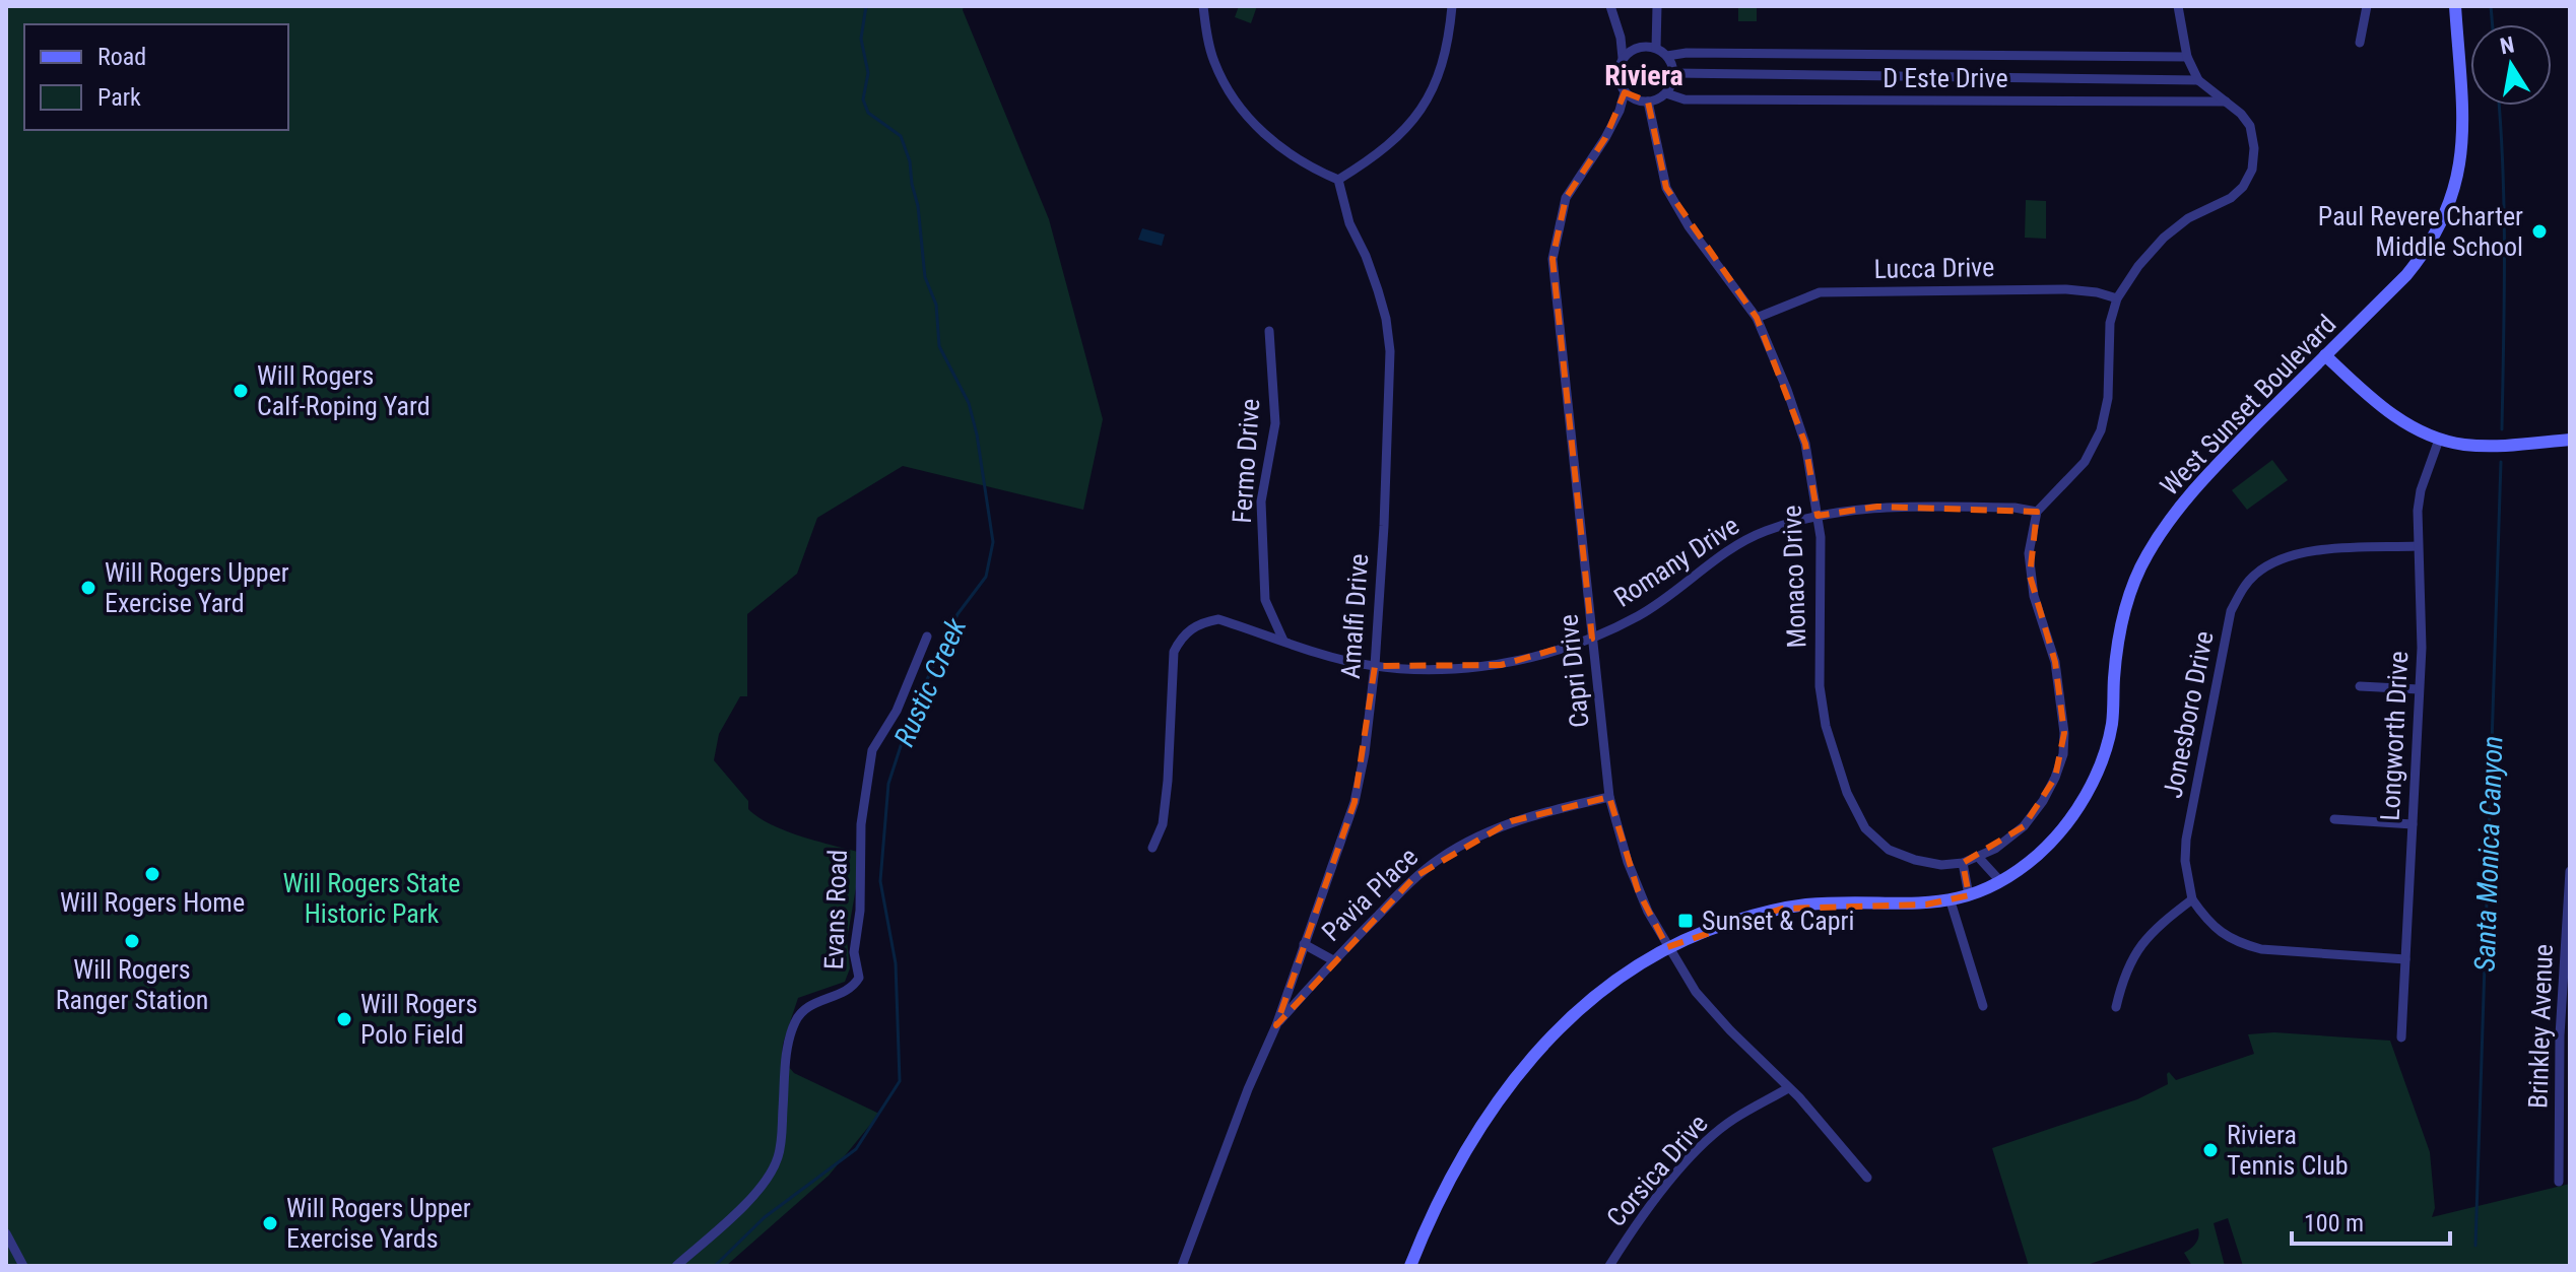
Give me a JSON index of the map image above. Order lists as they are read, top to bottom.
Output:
{
  "streets": {
    "main road": ["West Sunset Boulevard"],
    "street": [
      "D Este Drive",
      "Lucca Drive",
      "Fermo Drive",
      "Romany Drive",
      "Monaco Drive",
      "Amalfi Drive",
      "Capri Drive",
      "Jonesboro Drive",
      "Longworth Drive",
      "Pavia Place",
      "Evans Road",
      "Brinkley Avenue",
      "Corsica Drive"
    ]
  },
  "crossings": [
    ["D Este Drive", "Monaco Drive"],
    ["D Este Drive", "Capri Drive"],
    ["Lucca Drive", "Monaco Drive"],
    ["West Sunset Boulevard", "Capri Drive"],
    ["Fermo Drive", "Romany Drive"],
    ["Romany Drive", "Monaco Drive"],
    ["Romany Drive", "Amalfi Drive"],
    ["Romany Drive", "Capri Drive"],
    ["Monaco Drive", "Capri Drive"],
    ["Amalfi Drive", "Pavia Place"],
    ["Capri Drive", "Pavia Place"],
    ["Capri Drive", "Corsica Drive"],
    ["Jonesboro Drive", "Longworth Drive"]
  ],
  "districts": ["Riviera"],
  "water": ["Rustic Creek", "Santa Monica Canyon"],
  "parks": ["Will Rogers State Historic Park"],
  "places": {
    "other": [
      "Paul Revere Charter Middle School",
      "Will Rogers Calf-Roping Yard",
      "Will Rogers Upper Exercise Yard",
      "Will Rogers Home",
      "Will Rogers Ranger Station",
      "Will Rogers Polo Field",
      "Riviera Tennis Club",
      "Will Rogers Upper Exercise Yards"
    ],
    "transit": ["Sunset & Capri"]
  },
  "legend": ["Road", "Park"],
  "scale_bar": "100 m",
  "north": "top"
}
